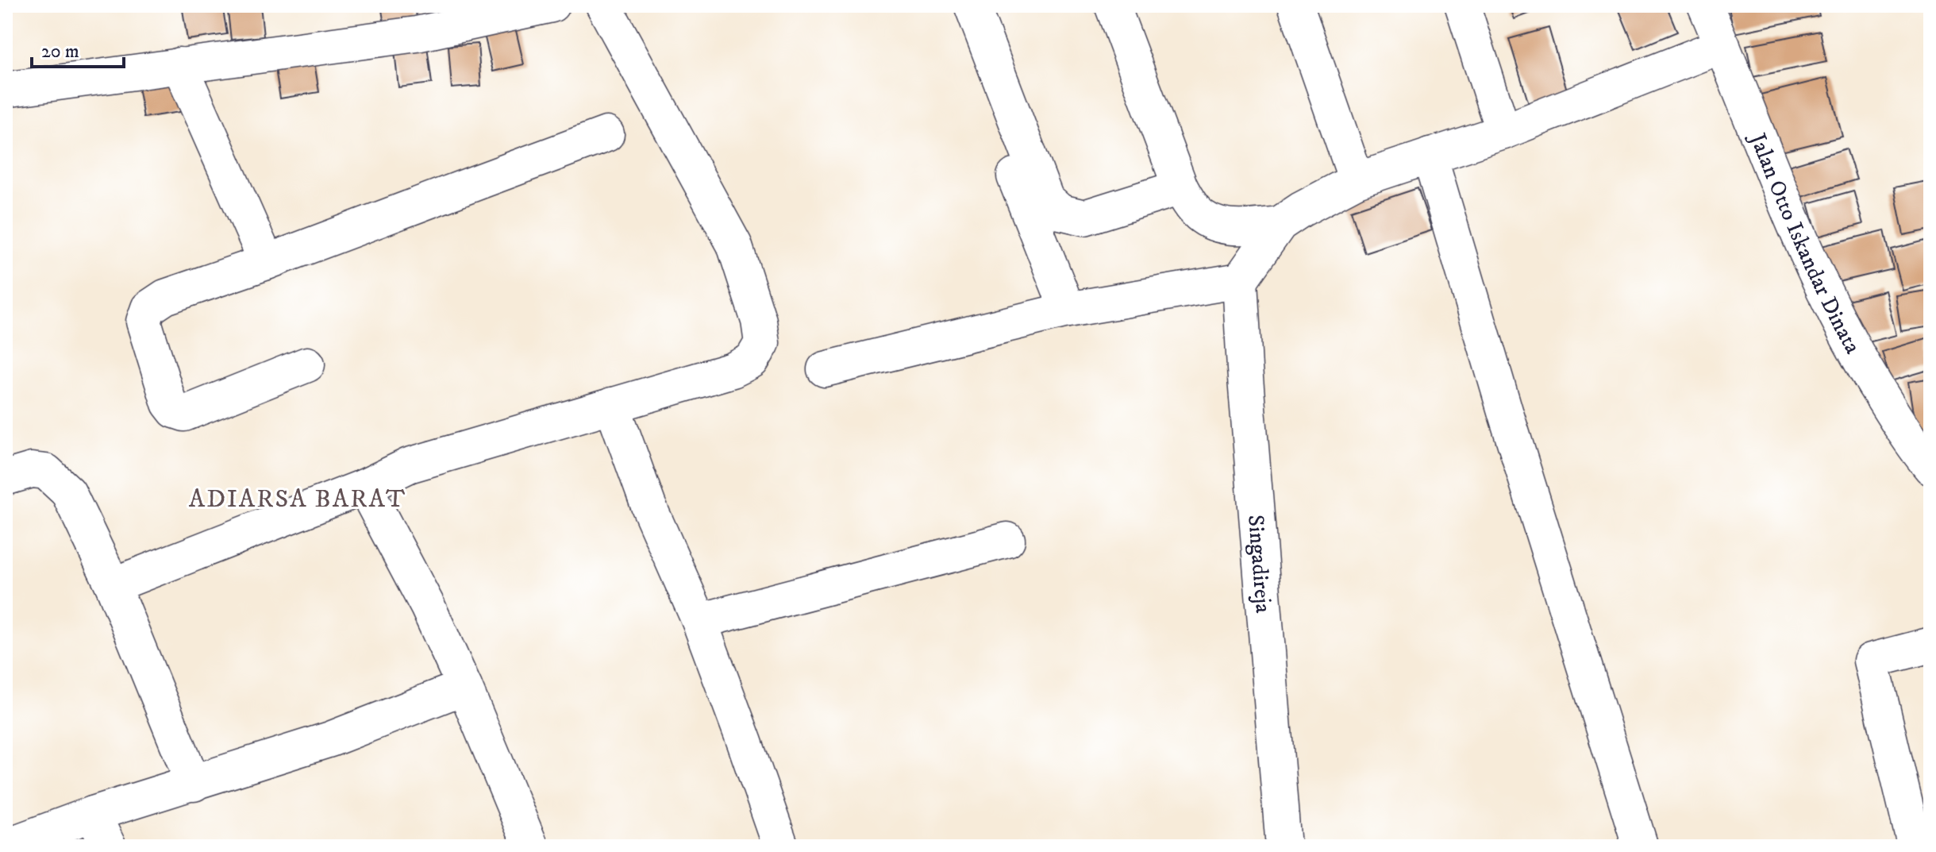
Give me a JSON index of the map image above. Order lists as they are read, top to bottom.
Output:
{
  "streets": {
    "street": ["Jalan Otto Iskandar Dinata", "Singadireja"]
  },
  "districts": ["ADIARSA BARAT"],
  "scale_bar": "20 m"
}
